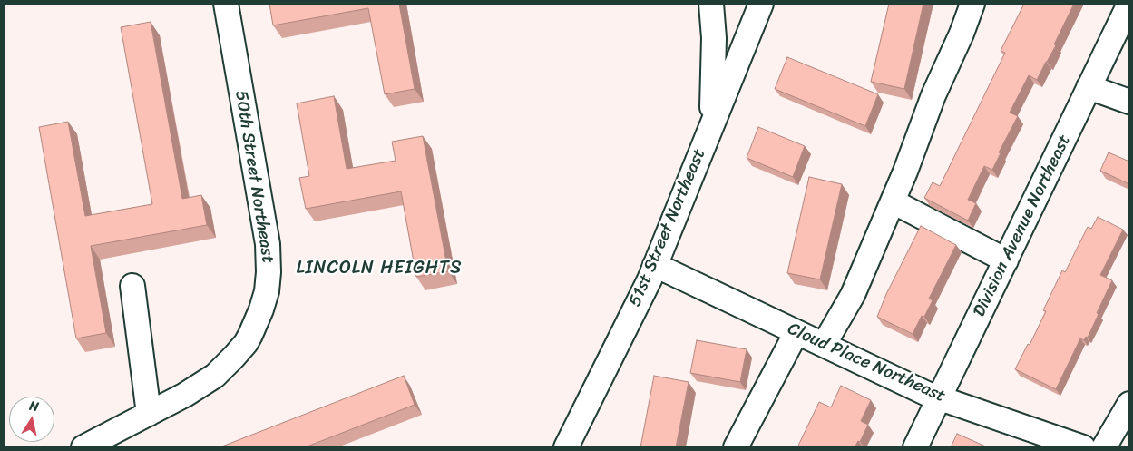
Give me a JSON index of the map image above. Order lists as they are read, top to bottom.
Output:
{
  "streets": {
    "street": [
      "50th Street Northeast",
      "Division Avenue Northeast",
      "51st Street Northeast",
      "Cloud Place Northeast"
    ]
  },
  "crossings": [
    ["Division Avenue Northeast", "Cloud Place Northeast"],
    ["51st Street Northeast", "Cloud Place Northeast"]
  ],
  "districts": ["LINCOLN HEIGHTS"],
  "north": "top"
}
